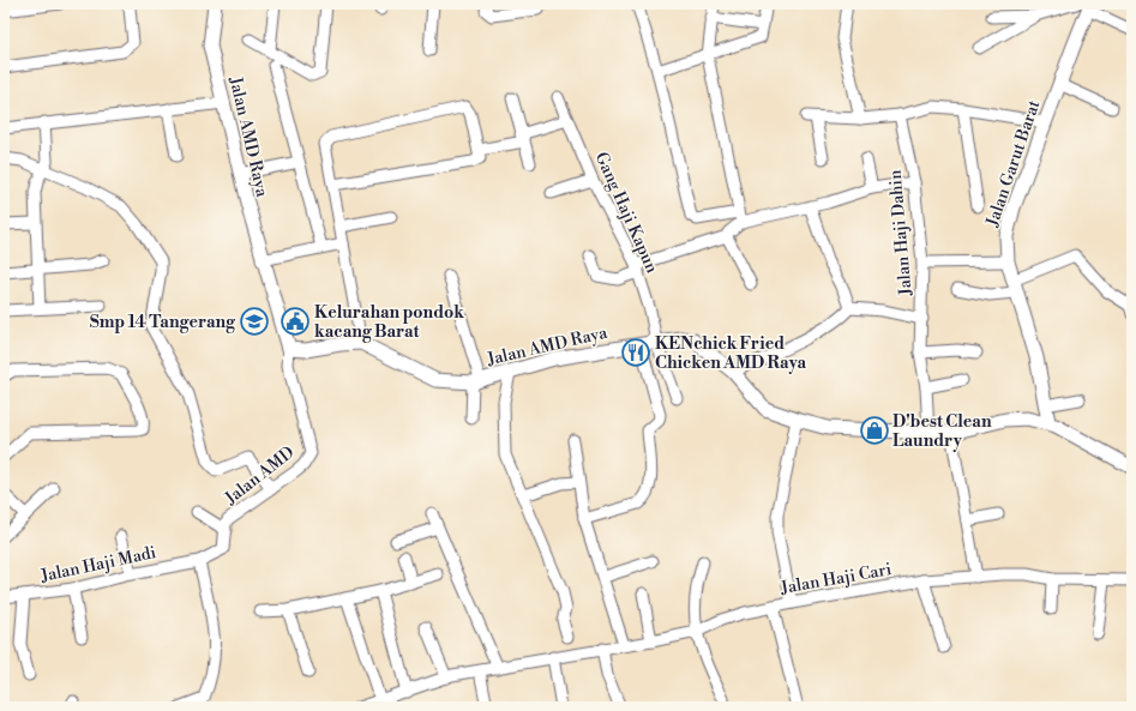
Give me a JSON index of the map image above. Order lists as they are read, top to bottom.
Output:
{
  "streets": {
    "street": [
      "Jalan AMD Raya",
      "Jalan Garut Barat",
      "Gang Haji Kapun",
      "Jalan Haji Dahin",
      "Jalan AMD",
      "Jalan Haji Madi",
      "Jalan Haji Cari"
    ]
  },
  "crossings": [
    ["Jalan AMD Raya", "Jalan Garut Barat"],
    ["Jalan AMD Raya", "Gang Haji Kapun"],
    ["Jalan AMD Raya", "Jalan Haji Dahin"],
    ["Jalan AMD Raya", "Jalan AMD"],
    ["Jalan AMD", "Jalan Haji Madi"]
  ],
  "places": {
    "school or university": ["Smp 14 Tangerang"],
    "public building": ["Kelurahan pondok kacang Barat"],
    "restaurant": ["KENchick Fried Chicken AMD Raya"],
    "shop": ["D'best Clean Laundry"]
  }
}
